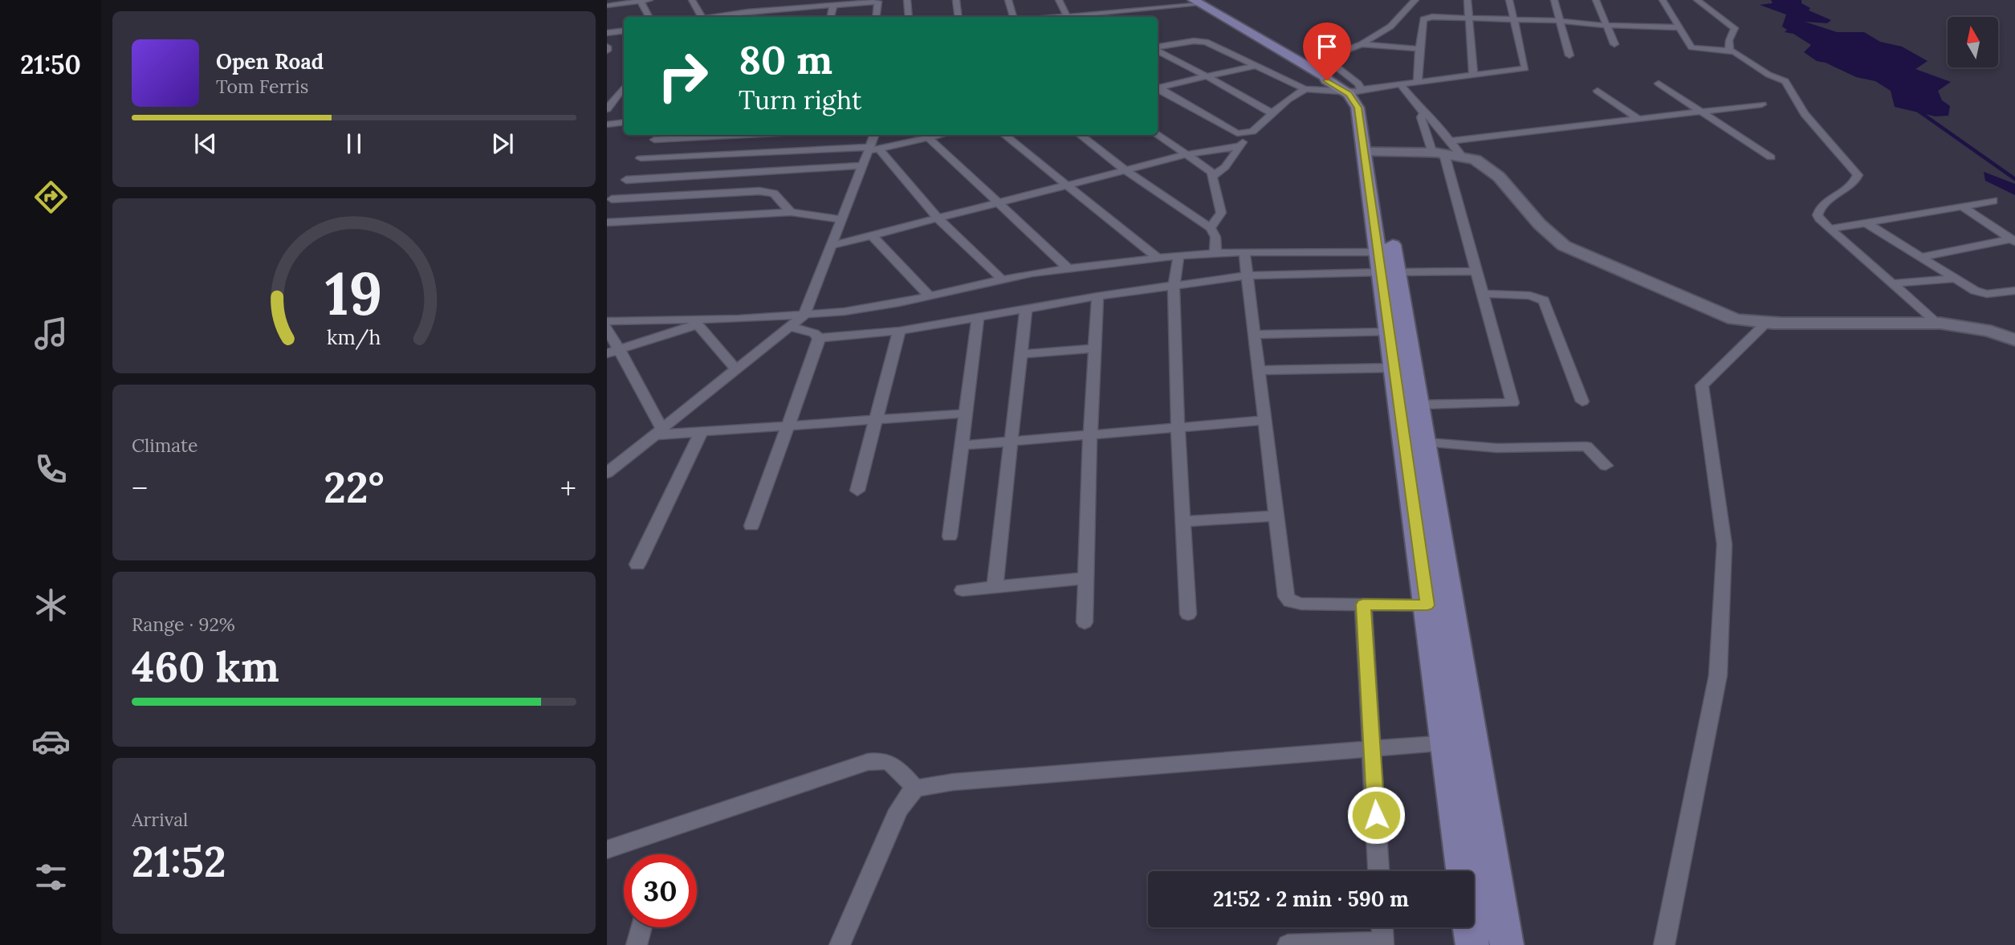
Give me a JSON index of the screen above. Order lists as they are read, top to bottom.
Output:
{
  "north": "top",
  "page": {
    "tabs": "21:50",
    "turn": ["80 m", "Turn right"],
    "song": ["Open Road", "Tom Ferris"],
    "tile": [
      "Climate",
      ["Range · 92%", "460 km"],
      ["Arrival", "21:52"]
    ],
    "heat": ["−", "22°", "+"],
    "limit": "30",
    "trip": "21:52 · 2 min · 590 m",
    "gauge": ["19", "km/h"]
  }
}
